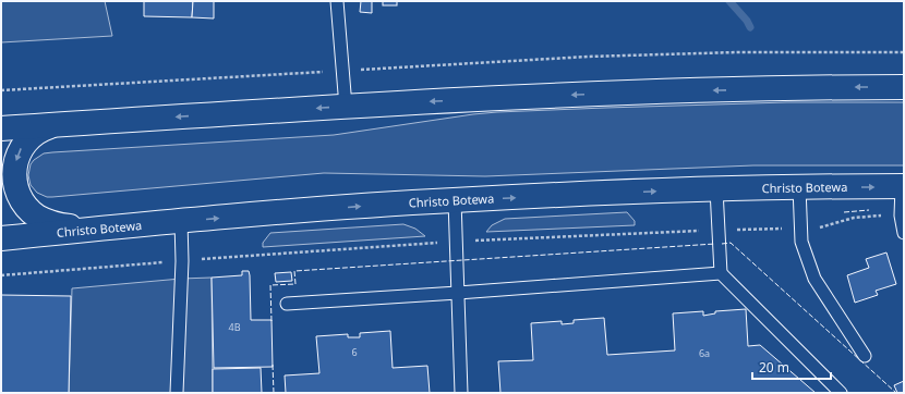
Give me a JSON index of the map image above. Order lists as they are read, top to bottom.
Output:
{
  "streets": {
    "main road": ["Christo Botewa"]
  },
  "house_numbers": ["4B", "6", "6a"],
  "scale_bar": "20 m"
}
